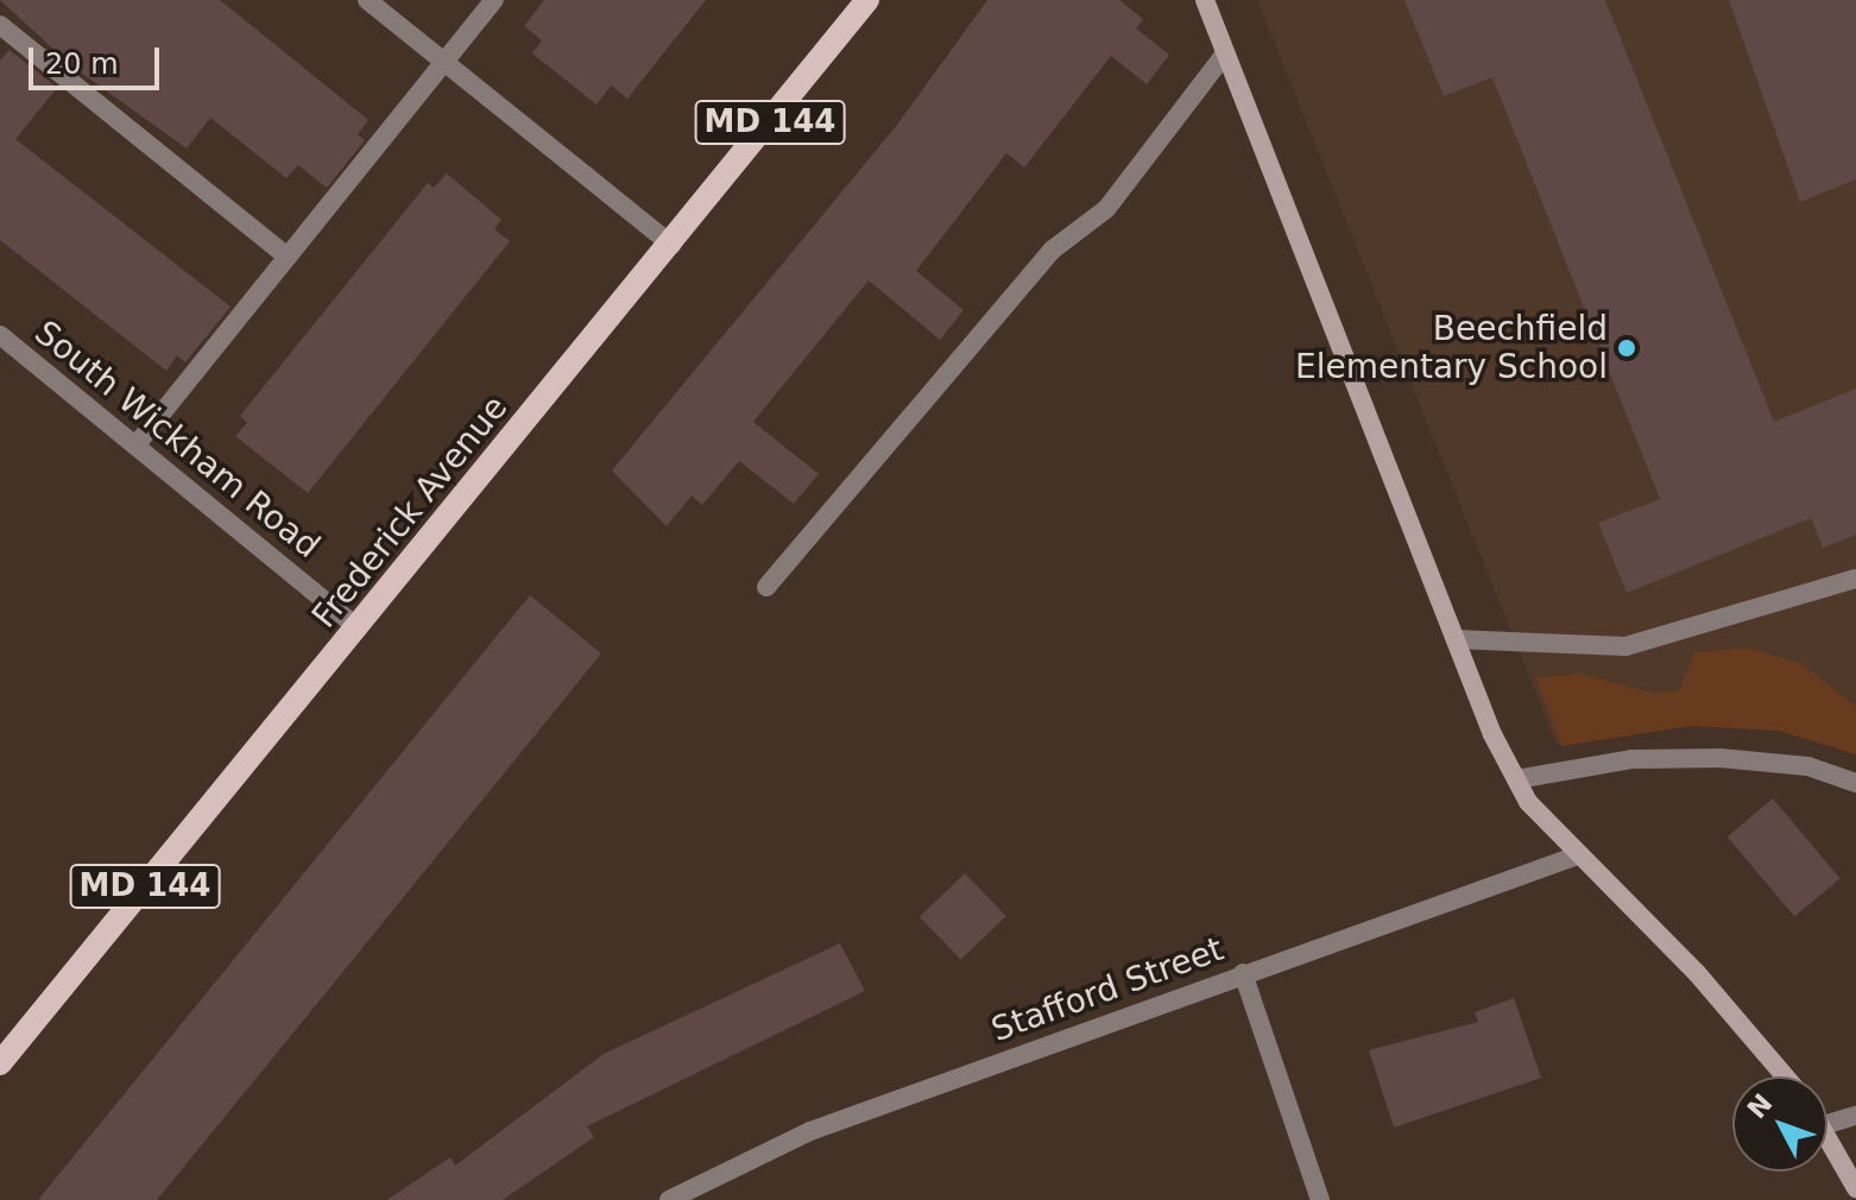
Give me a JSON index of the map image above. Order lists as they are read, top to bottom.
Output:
{
  "streets": {
    "main road": ["MD 144", "Frederick Avenue"],
    "street": ["South Wickham Road", "Stafford Street"]
  },
  "crossings": [
    ["South Wickham Road", "Frederick Avenue"]
  ],
  "places": ["Beechfield Elementary School"],
  "scale_bar": "20 m",
  "north": "top left"
}
